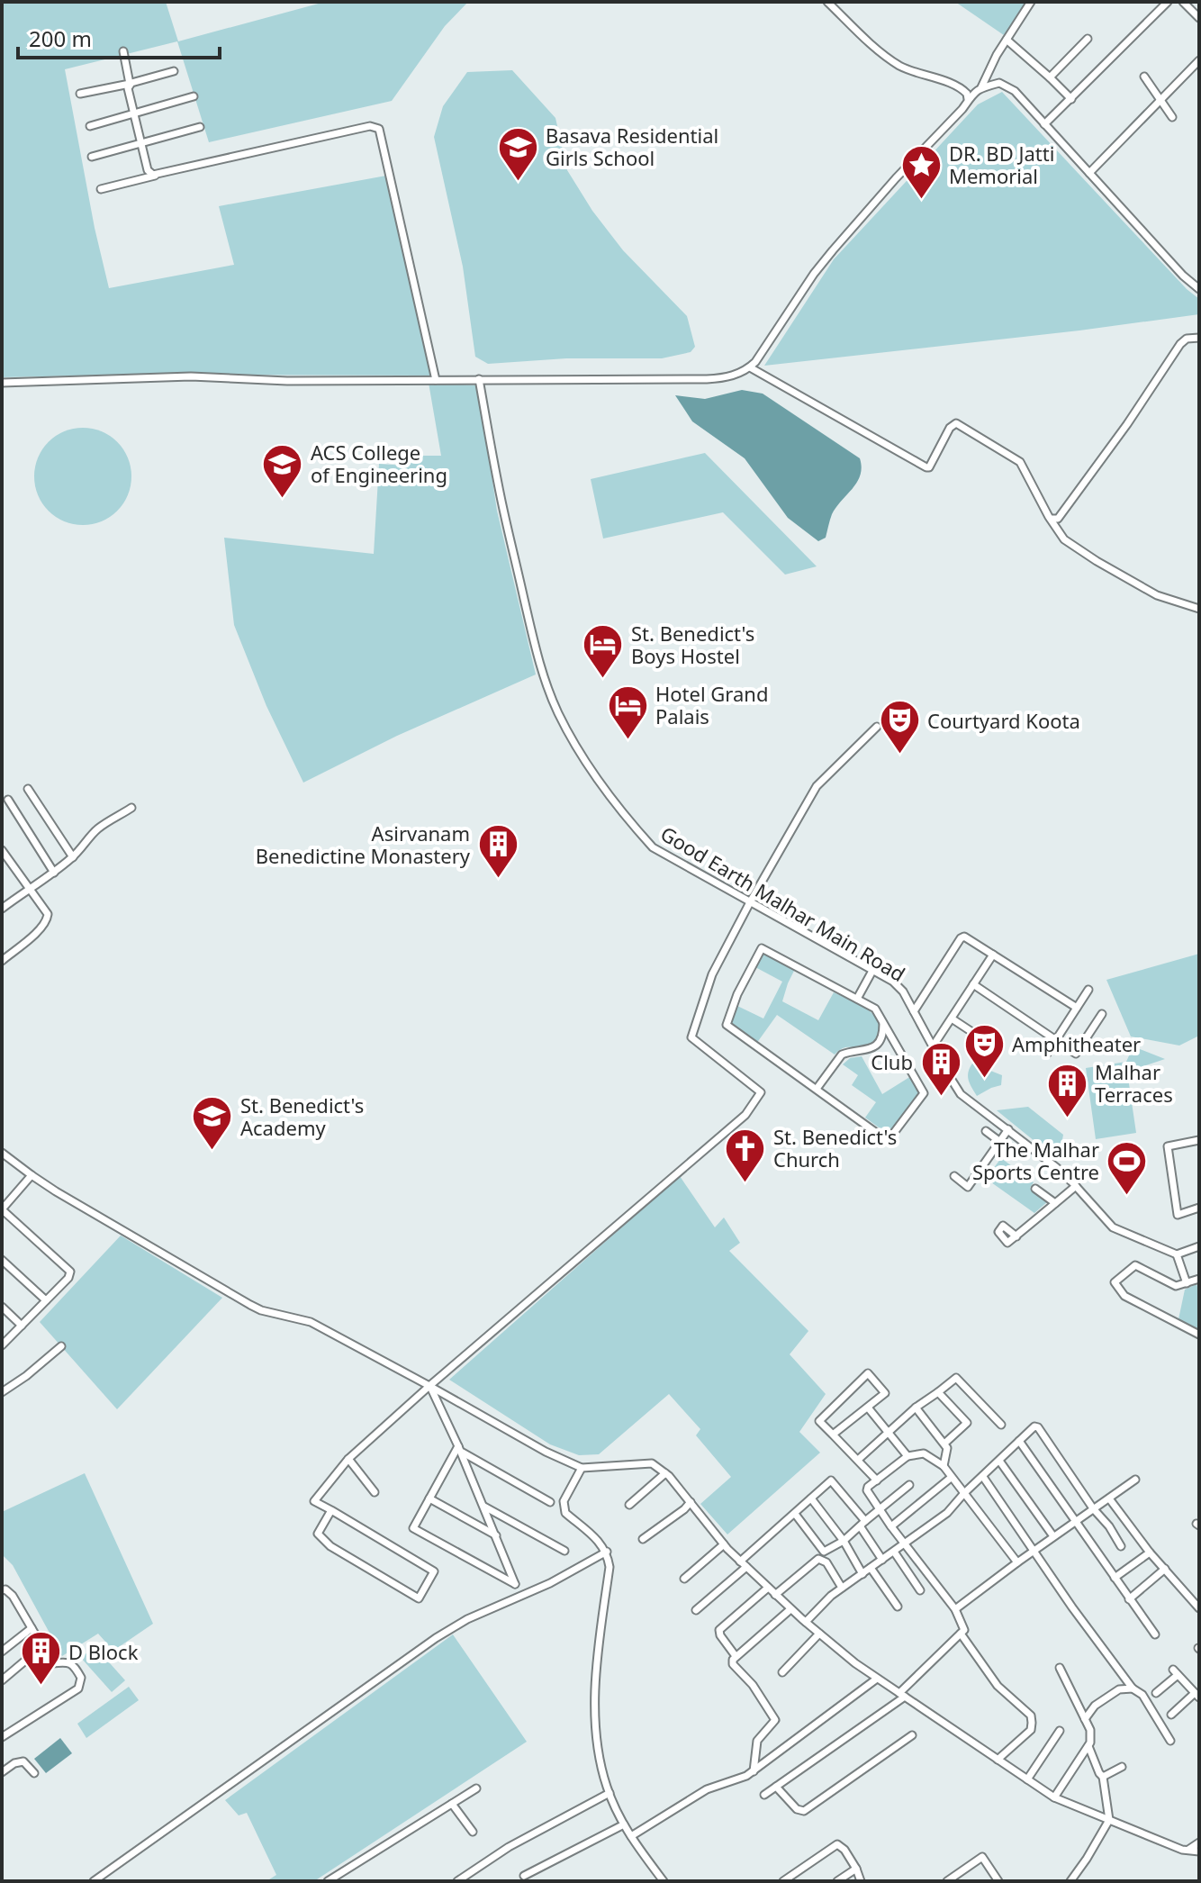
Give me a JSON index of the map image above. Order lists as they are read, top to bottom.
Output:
{
  "streets": {
    "street": ["Good Earth Malhar Main Road"]
  },
  "places": {
    "school or university": ["Basava Residential Girls School", "ACS College of Engineering", "St. Benedict's Academy"],
    "place": ["DR. BD Jatti Memorial"],
    "hotel": ["St. Benedict's Boys Hostel", "Hotel Grand Palais"],
    "theatre": ["Courtyard Koota", "Amphitheater"],
    "building": [
      "Asirvanam Benedictine Monastery",
      "Club",
      "Malhar Terraces",
      "D Block"
    ],
    "church": ["St. Benedict's Church"],
    "sports": ["The Malhar Sports Centre"]
  },
  "scale_bar": "200 m"
}
